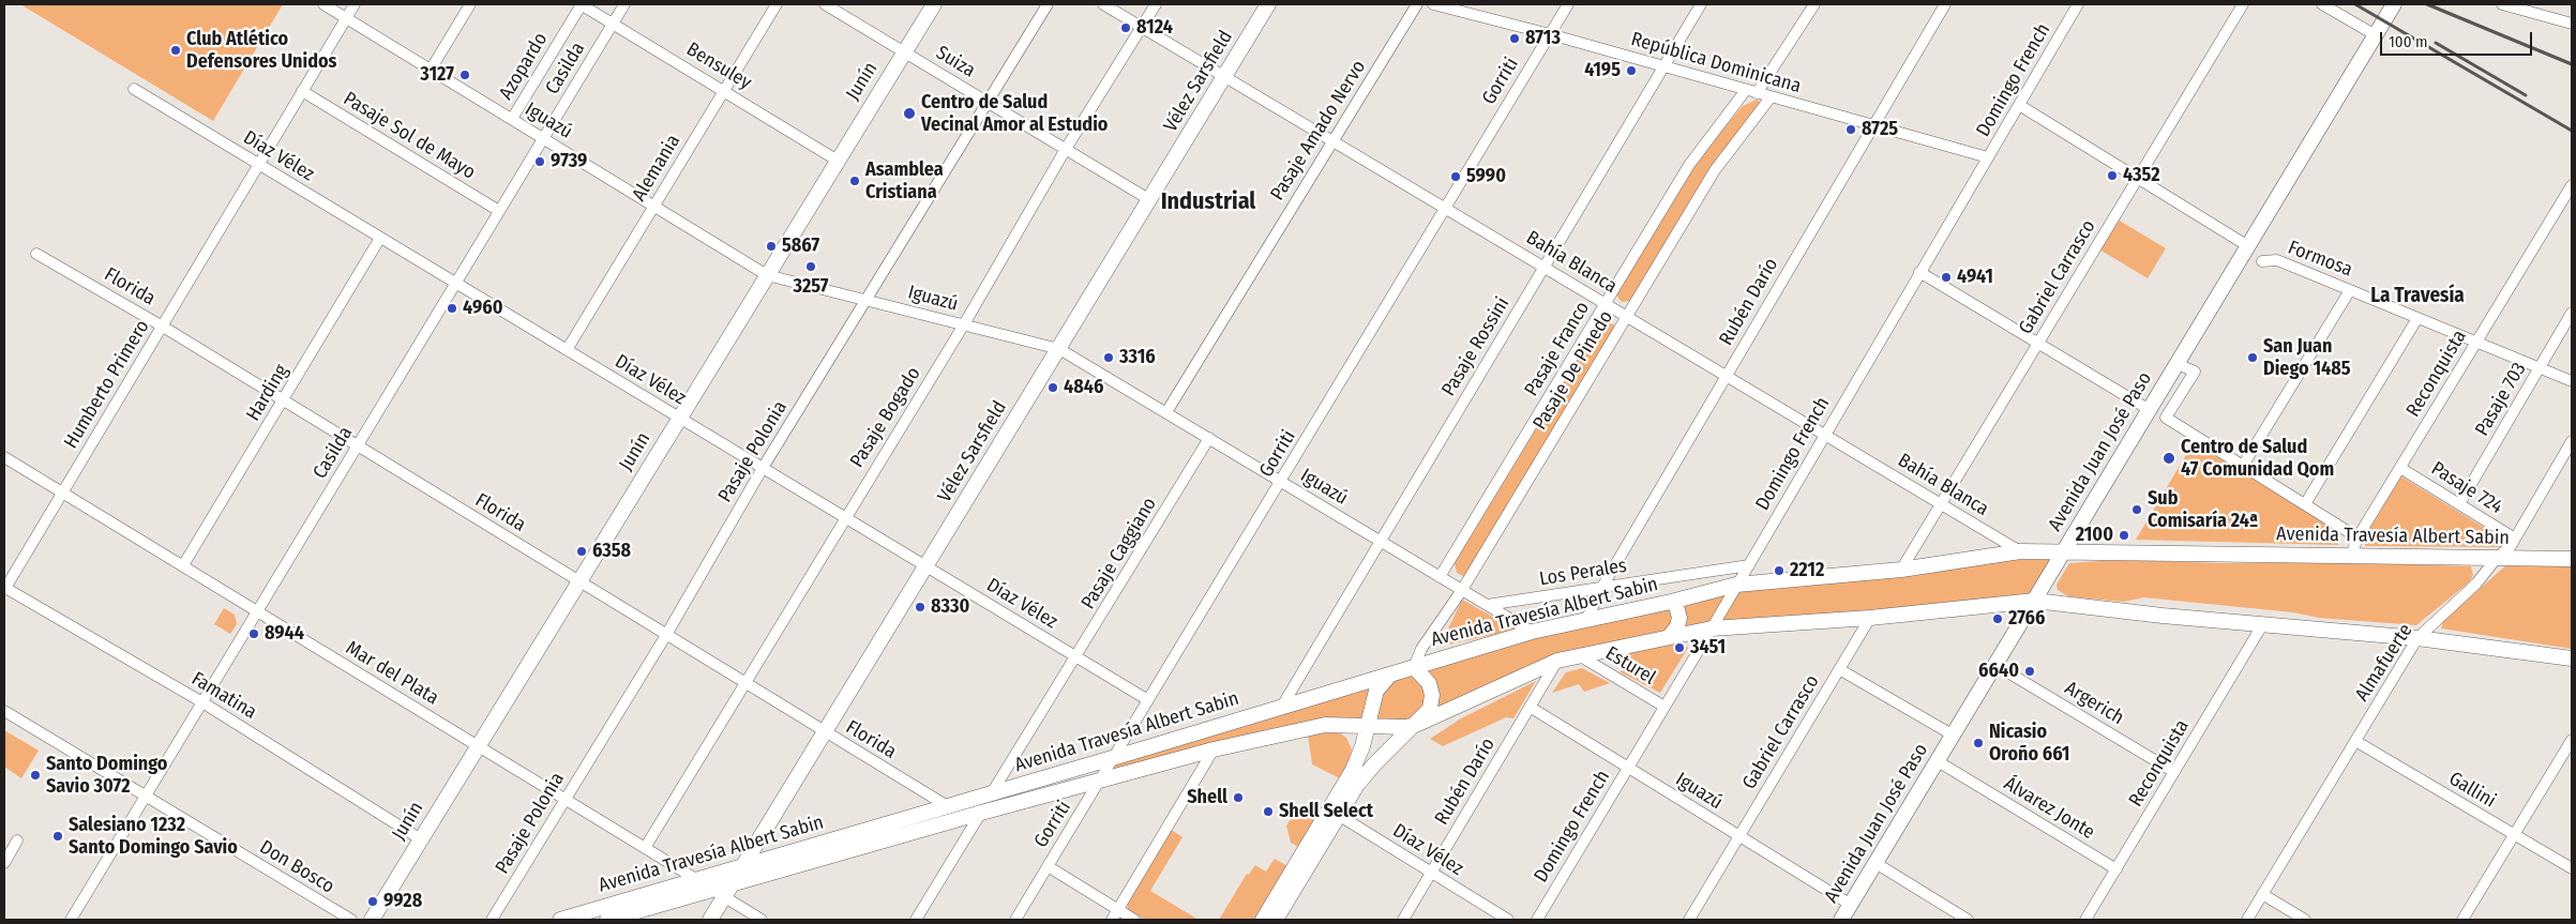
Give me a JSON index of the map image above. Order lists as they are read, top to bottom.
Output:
{
  "streets": {
    "main road": [
      "Junín",
      "Vélez Sarsfield",
      "Avenida Juan José Paso",
      "Avenida Travesía Albert Sabin"
    ],
    "street": [
      "Suiza",
      "República Dominicana",
      "Azopardo",
      "Bensuley",
      "Casilda",
      "Domingo French",
      "Gorriti",
      "Iguazú",
      "Pasaje Amado Nervo",
      "Pasaje Sol de Mayo",
      "Díaz Vélez",
      "Alemania",
      "Formosa",
      "Bahía Blanca",
      "Gabriel Carrasco",
      "Florida",
      "Rubén Darío",
      "Pasaje Rossini",
      "Pasaje Franco",
      "Pasaje De Pinedo",
      "Reconquista",
      "Humberto Primero",
      "Harding",
      "Pasaje 703",
      "Pasaje Bogado",
      "Pasaje Polonia",
      "Pasaje 724",
      "Pasaje Caggiano",
      "Los Perales",
      "Almafuerte",
      "Esturel",
      "Mar del Plata",
      "Famatina",
      "Argerich",
      "Gallini",
      "Álvarez Jonte",
      "Don Bosco"
    ]
  },
  "crossings": [
    ["Suiza", "Junín"],
    ["Suiza", "Vélez Sarsfield"],
    ["Suiza", "Pasaje Bogado"],
    ["Suiza", "Pasaje Polonia"],
    ["República Dominicana", "Domingo French"],
    ["República Dominicana", "Gorriti"],
    ["República Dominicana", "Rubén Darío"],
    ["República Dominicana", "Pasaje Rossini"],
    ["República Dominicana", "Pasaje Franco"],
    ["República Dominicana", "Pasaje De Pinedo"],
    ["Azopardo", "Bensuley"],
    ["Azopardo", "Iguazú"],
    ["Bensuley", "Casilda"],
    ["Bensuley", "Junín"],
    ["Bensuley", "Alemania"],
    ["Casilda", "Iguazú"],
    ["Casilda", "Pasaje Sol de Mayo"],
    ["Casilda", "Díaz Vélez"],
    ["Casilda", "Florida"],
    ["Casilda", "Mar del Plata"],
    ["Casilda", "Famatina"],
    ["Casilda", "Don Bosco"],
    ["Domingo French", "Iguazú"],
    ["Domingo French", "Bahía Blanca"],
    ["Domingo French", "Avenida Travesía Albert Sabin"],
    ["Domingo French", "Los Perales"],
    ["Domingo French", "Esturel"],
    ["Junín", "Iguazú"],
    ["Junín", "Díaz Vélez"],
    ["Junín", "Florida"],
    ["Junín", "Mar del Plata"],
    ["Junín", "Famatina"],
    ["Vélez Sarsfield", "Iguazú"],
    ["Vélez Sarsfield", "Díaz Vélez"],
    ["Vélez Sarsfield", "Bahía Blanca"],
    ["Vélez Sarsfield", "Florida"],
    ["Vélez Sarsfield", "Avenida Travesía Albert Sabin"],
    ["Vélez Sarsfield", "Mar del Plata"],
    ["Gorriti", "Iguazú"],
    ["Gorriti", "Díaz Vélez"],
    ["Gorriti", "Bahía Blanca"],
    ["Gorriti", "Avenida Travesía Albert Sabin"],
    ["Iguazú", "Pasaje Amado Nervo"],
    ["Iguazú", "Alemania"],
    ["Iguazú", "Gabriel Carrasco"],
    ["Iguazú", "Rubén Darío"],
    ["Iguazú", "Pasaje Rossini"],
    ["Iguazú", "Pasaje Franco"],
    ["Iguazú", "Pasaje De Pinedo"],
    ["Iguazú", "Humberto Primero"],
    ["Iguazú", "Pasaje Bogado"],
    ["Iguazú", "Pasaje Polonia"],
    ["Iguazú", "Avenida Juan José Paso"],
    ["Iguazú", "Avenida Travesía Albert Sabin"],
    ["Iguazú", "Pasaje Caggiano"],
    ["Iguazú", "Los Perales"],
    ["Pasaje Amado Nervo", "Bahía Blanca"],
    ["Pasaje Sol de Mayo", "Humberto Primero"],
    ["Díaz Vélez", "Alemania"],
    ["Díaz Vélez", "Rubén Darío"],
    ["Díaz Vélez", "Humberto Primero"],
    ["Díaz Vélez", "Harding"],
    ["Díaz Vélez", "Pasaje Bogado"],
    ["Díaz Vélez", "Pasaje Polonia"],
    ["Díaz Vélez", "Pasaje Caggiano"],
    ["Formosa", "Reconquista"],
    ["Formosa", "Pasaje 703"],
    ["Bahía Blanca", "Gabriel Carrasco"],
    ["Bahía Blanca", "Rubén Darío"],
    ["Bahía Blanca", "Pasaje Rossini"],
    ["Bahía Blanca", "Pasaje Franco"],
    ["Bahía Blanca", "Pasaje De Pinedo"],
    ["Bahía Blanca", "Pasaje Bogado"],
    ["Bahía Blanca", "Avenida Travesía Albert Sabin"],
    ["Gabriel Carrasco", "Avenida Travesía Albert Sabin"],
    ["Florida", "Humberto Primero"],
    ["Florida", "Harding"],
    ["Florida", "Pasaje Bogado"],
    ["Florida", "Pasaje Polonia"],
    ["Florida", "Avenida Travesía Albert Sabin"],
    ["Rubén Darío", "Avenida Travesía Albert Sabin"],
    ["Rubén Darío", "Los Perales"],
    ["Pasaje Rossini", "Avenida Travesía Albert Sabin"],
    ["Pasaje De Pinedo", "Avenida Travesía Albert Sabin"],
    ["Reconquista", "Pasaje 724"],
    ["Reconquista", "Avenida Travesía Albert Sabin"],
    ["Reconquista", "Argerich"],
    ["Reconquista", "Álvarez Jonte"],
    ["Humberto Primero", "Mar del Plata"],
    ["Humberto Primero", "Famatina"],
    ["Harding", "Mar del Plata"],
    ["Pasaje 703", "Pasaje 724"],
    ["Pasaje Bogado", "Mar del Plata"],
    ["Pasaje Polonia", "Mar del Plata"],
    ["Avenida Juan José Paso", "Avenida Travesía Albert Sabin"],
    ["Avenida Juan José Paso", "Argerich"],
    ["Avenida Juan José Paso", "Álvarez Jonte"],
    ["Pasaje 724", "Almafuerte"],
    ["Avenida Travesía Albert Sabin", "Pasaje Caggiano"],
    ["Avenida Travesía Albert Sabin", "Almafuerte"],
    ["Avenida Travesía Albert Sabin", "Esturel"],
    ["Avenida Travesía Albert Sabin", "Mar del Plata"],
    ["Almafuerte", "Gallini"]
  ],
  "districts": ["Industrial", "La Travesía"],
  "places": [
    "8124",
    "8713",
    "Club Atlético Defensores Unidos",
    "4195",
    "3127",
    "Centro de Salud Vecinal Amor al Estudio",
    "8725",
    "9739",
    "4352",
    "5990",
    "Asamblea Cristiana",
    "5867",
    "3257",
    "4941",
    "4960",
    "3316",
    "San Juan Diego 1485",
    "4846",
    "Centro de Salud 47 Comunidad Qom",
    "Sub Comisaría 24ª",
    "2100",
    "6358",
    "2212",
    "8330",
    "2766",
    "8944",
    "3451",
    "6640",
    "Nicasio Oroño 661",
    "Santo Domingo Savio 3072",
    "Shell",
    "Shell Select",
    "Salesiano 1232 Santo Domingo Savio",
    "9928"
  ],
  "scale_bar": "100 m"
}
